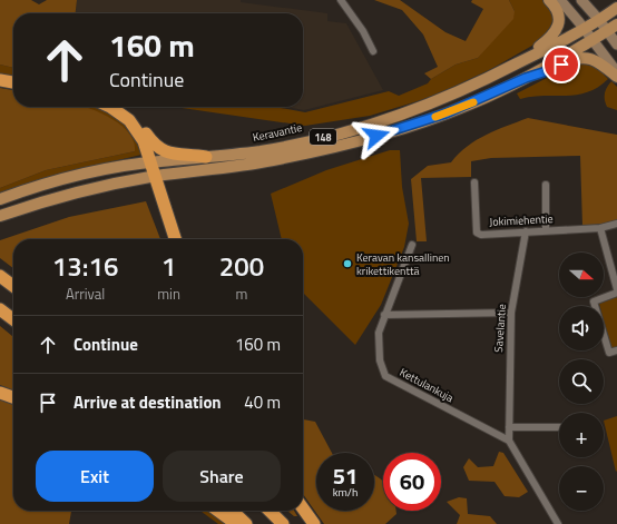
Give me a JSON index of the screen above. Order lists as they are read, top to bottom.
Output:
{
  "streets": {
    "main road": ["Keravantie", "148"],
    "street": ["Jokimiehentie", "Savelantie", "Kettulankuja"]
  },
  "crossings": [
    ["Jokimiehentie", "Savelantie"],
    ["Savelantie", "Kettulankuja"]
  ],
  "places": ["Keravan kansallinen krikettikenttä"],
  "north": "right",
  "page": {
    "turn": ["160 m", "Continue"],
    "eta": [
      "13:16",
      "Arrival",
      "1",
      "min",
      "200",
      "m"
    ],
    "map_buttons": ["+", "−"],
    "list": [
      {
        "name": "Continue",
        "value": "160 m"
      },
      {
        "name": "Arrive at destination",
        "value": "40 m"
      }
    ],
    "buttons": ["Exit", "Share"],
    "speed": "51 km/h",
    "limit": "60"
  }
}
